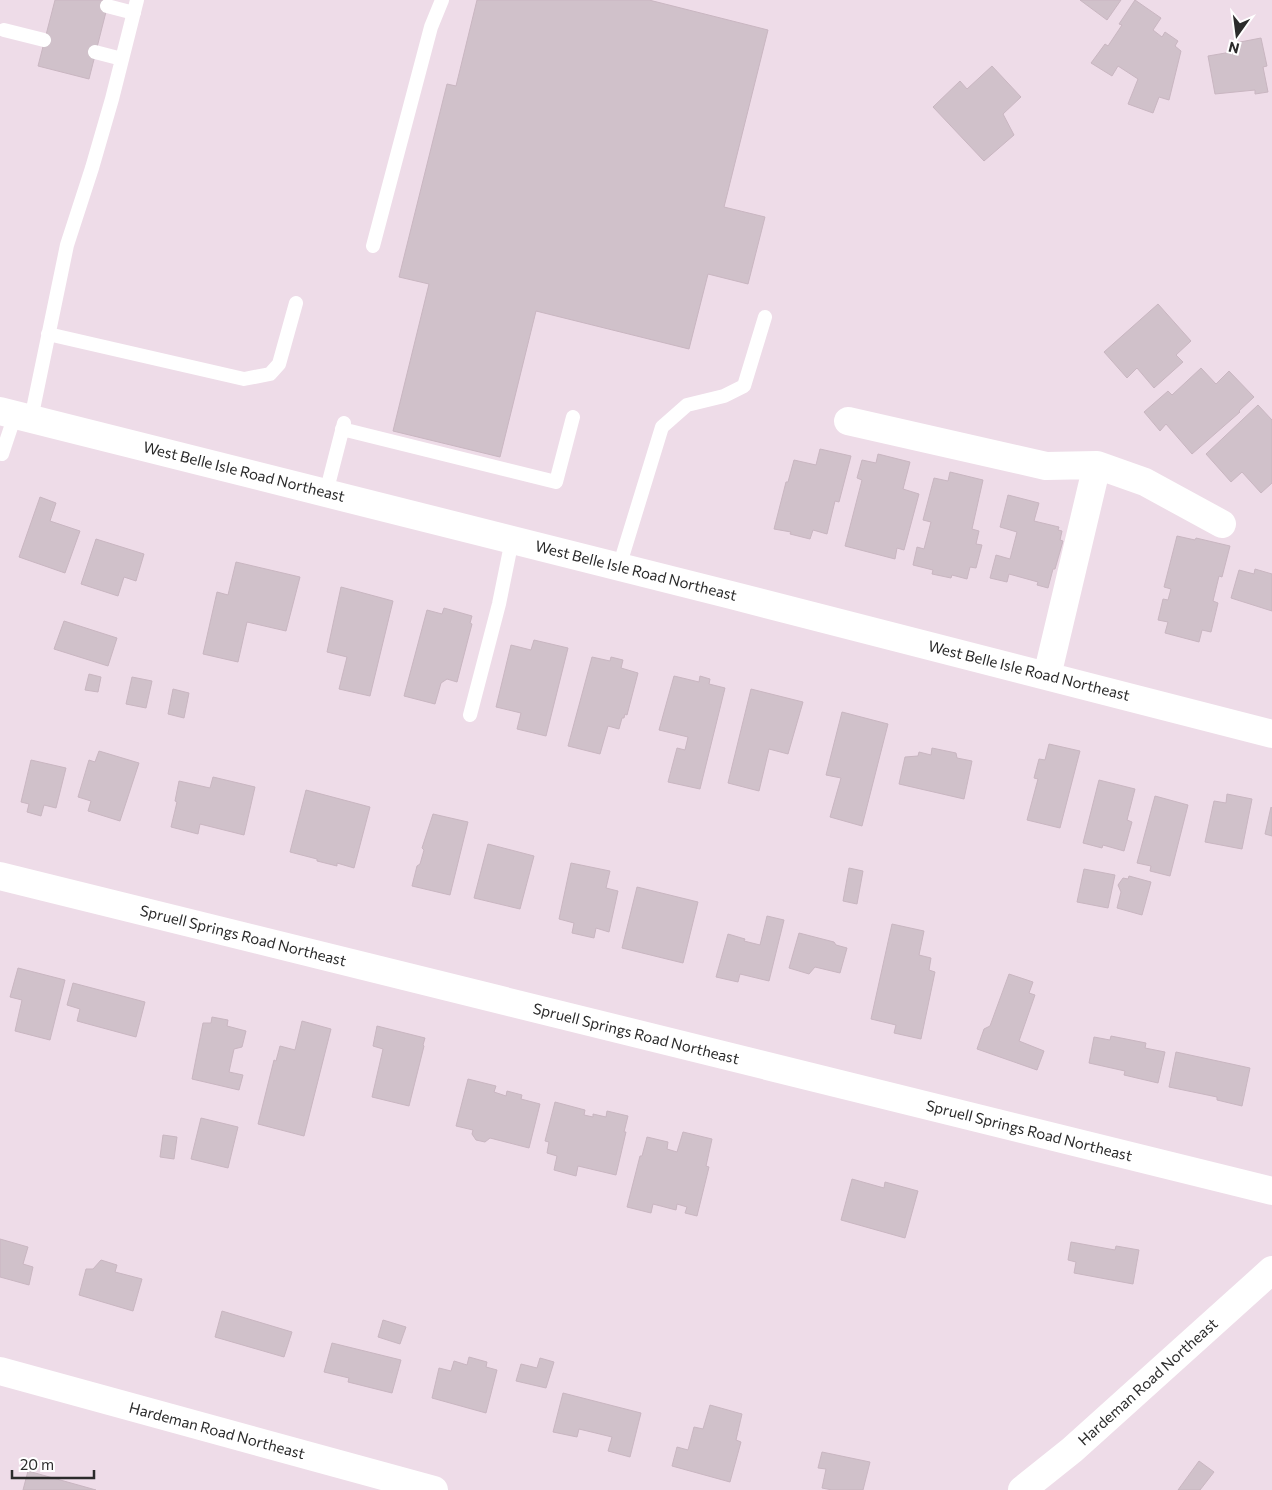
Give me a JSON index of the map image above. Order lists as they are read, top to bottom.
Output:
{
  "streets": {
    "street": ["West Belle Isle Road Northeast", "Spruell Springs Road Northeast", "Hardeman Road Northeast"]
  },
  "scale_bar": "20 m",
  "north": "bottom"
}
